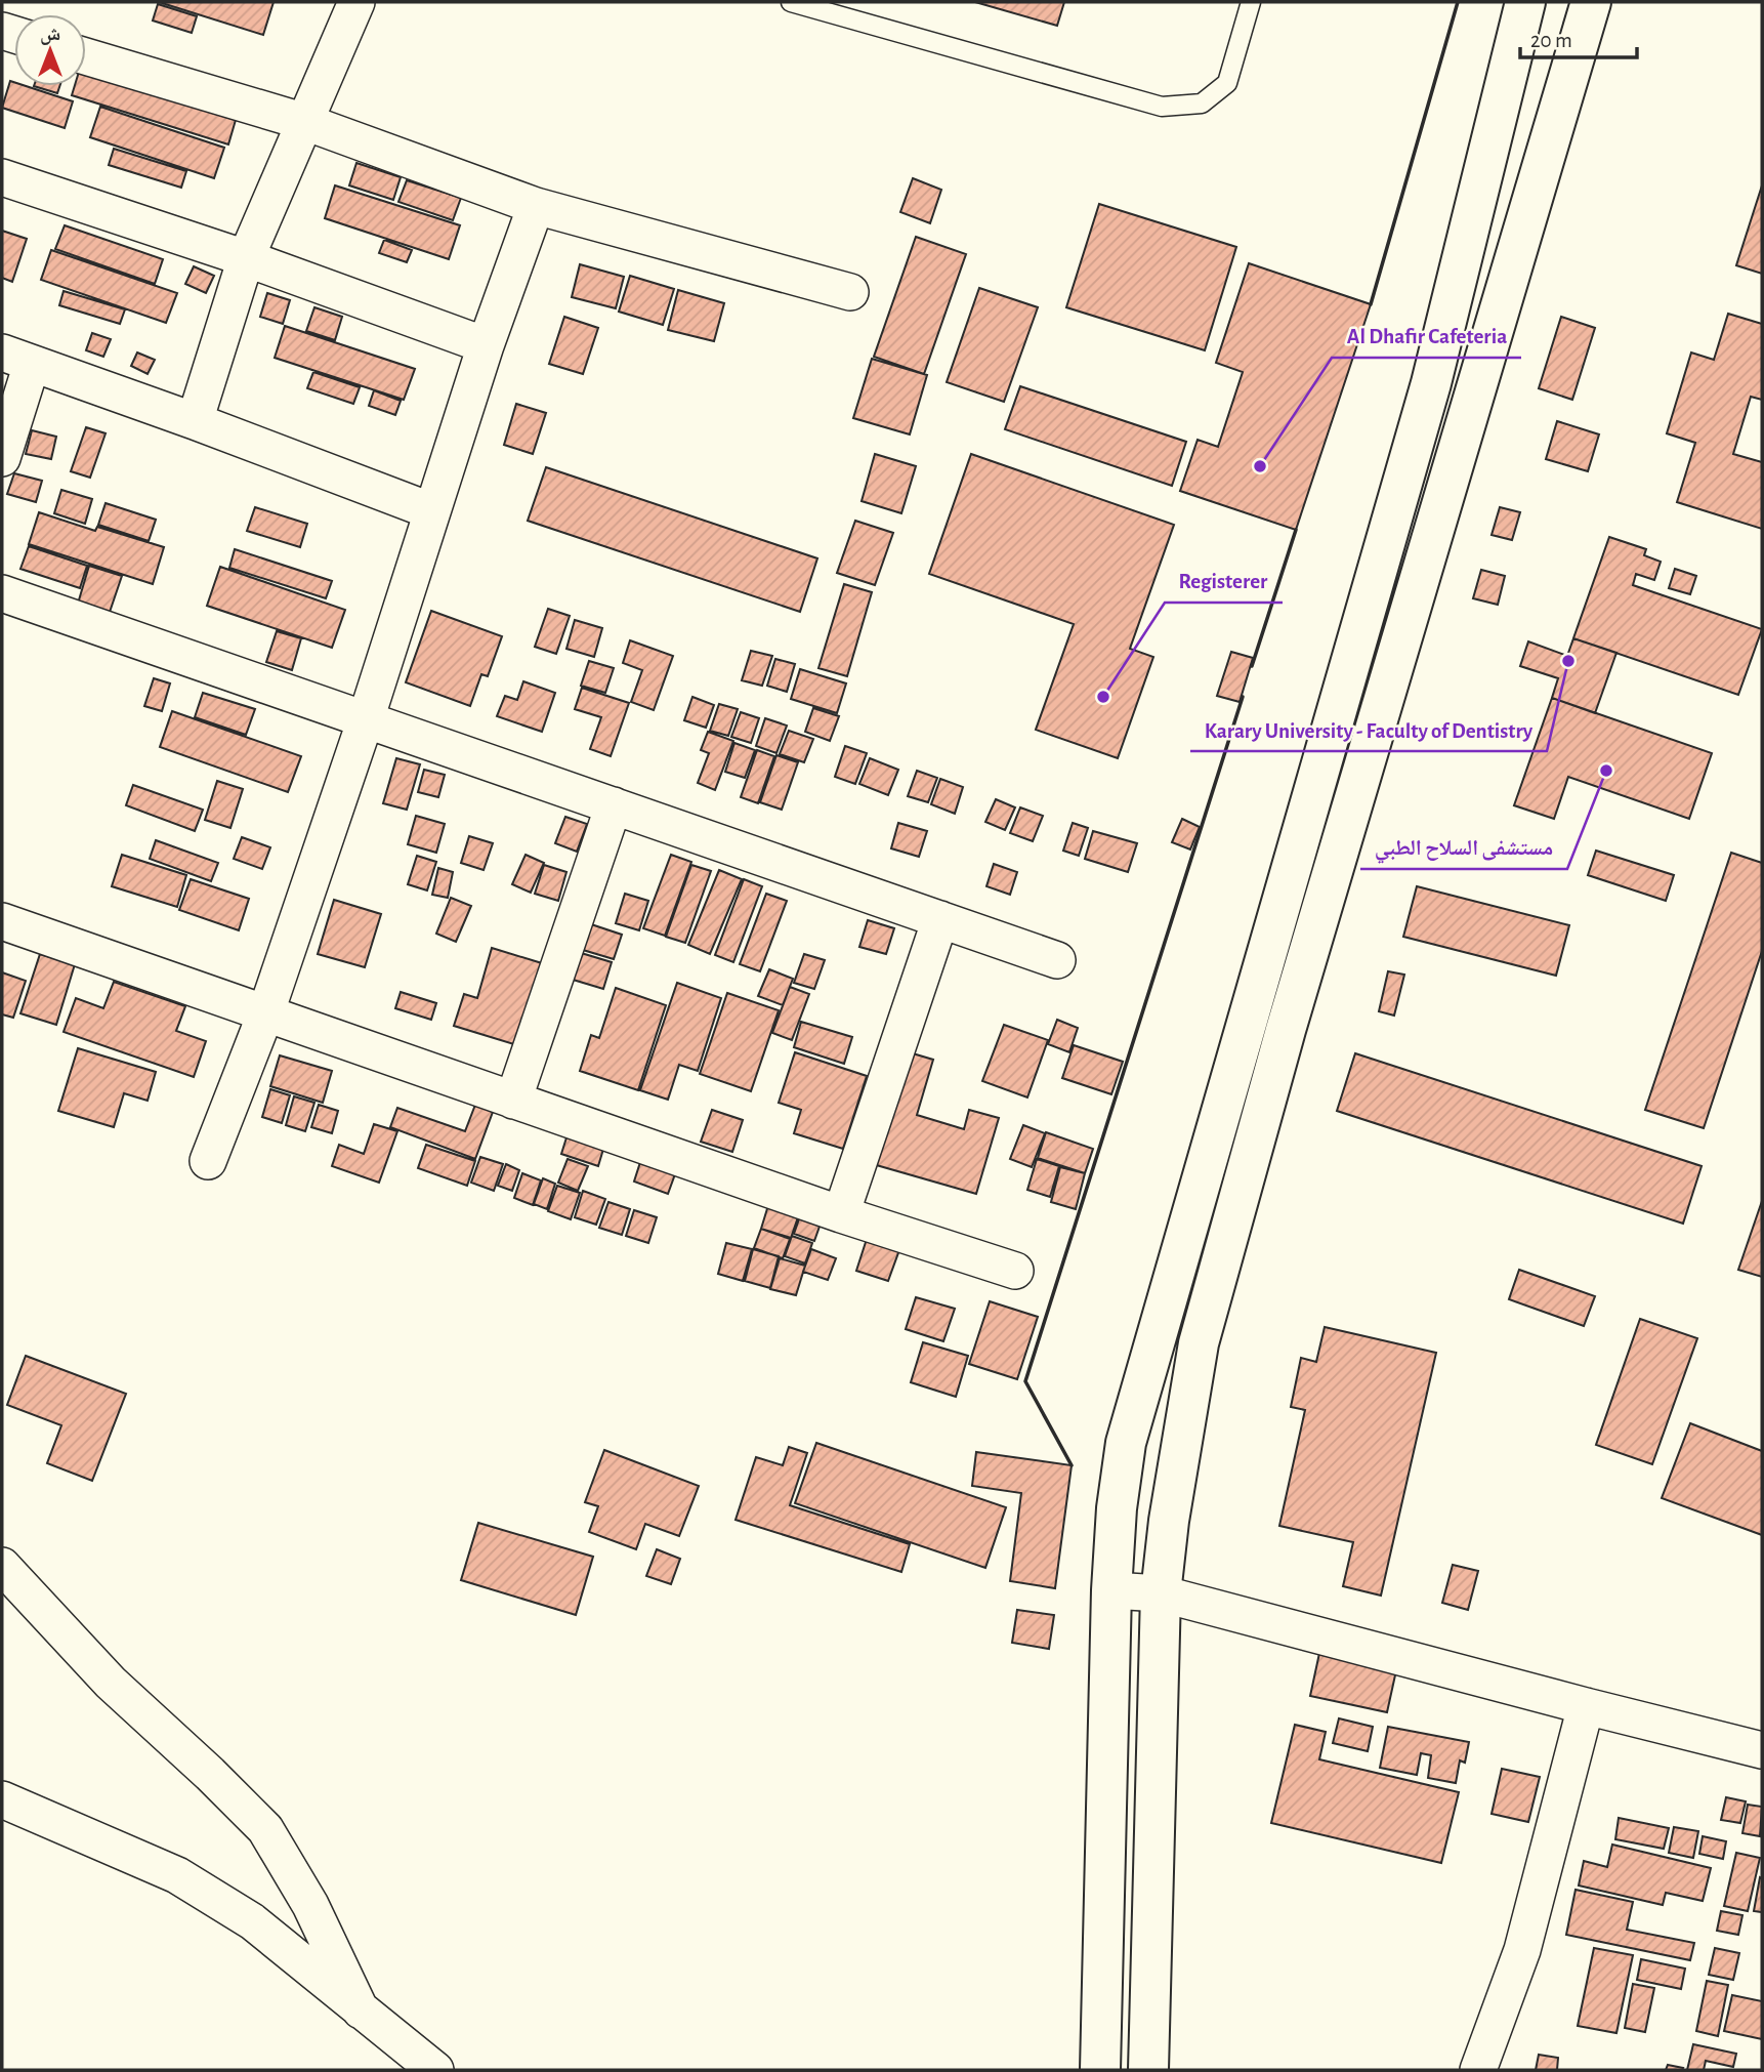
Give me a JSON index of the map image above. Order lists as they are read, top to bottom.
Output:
{
  "places": [
    "Al Dhafir Cafeteria",
    "Karary University - Faculty of Dentistry",
    "Registerer",
    "مستشفى السلاح الطبي"
  ],
  "scale_bar": "20 m",
  "north": "top"
}
